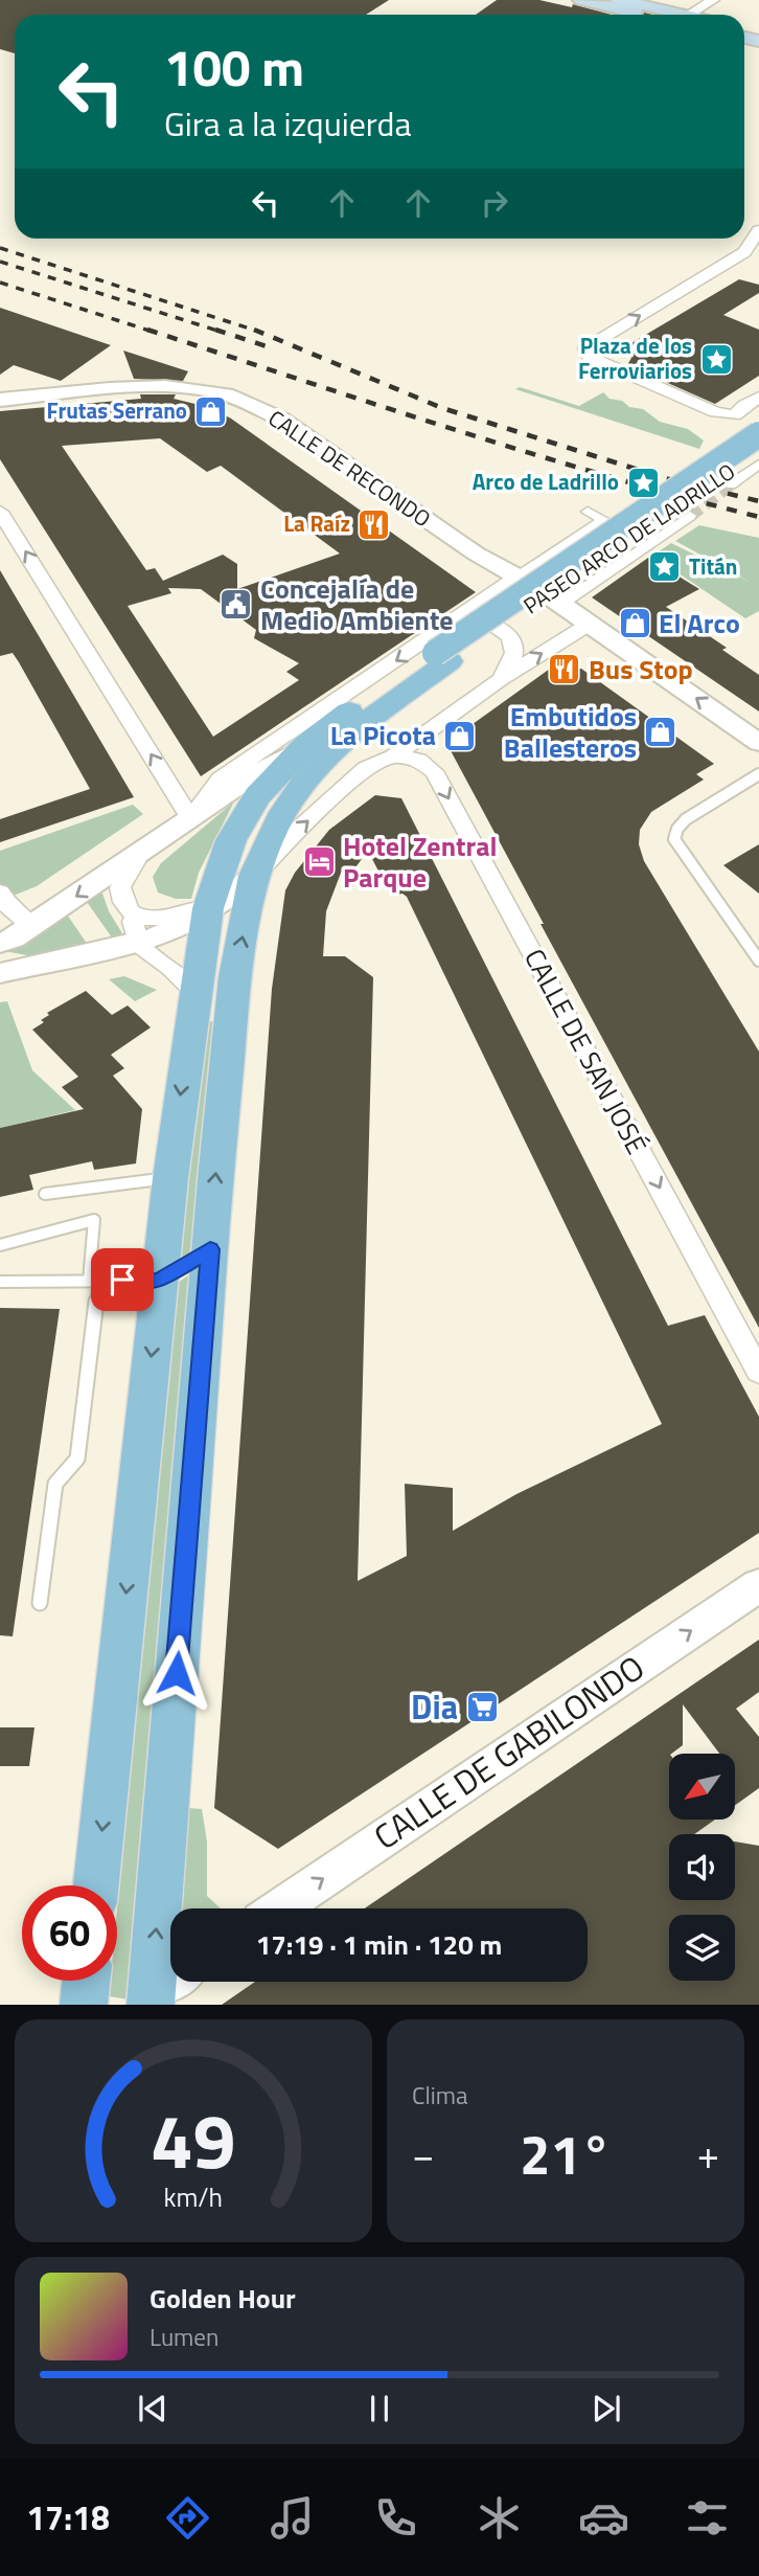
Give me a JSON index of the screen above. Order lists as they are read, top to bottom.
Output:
{
  "streets": {
    "main road": ["PASEO ARCO DE LADRILLO"],
    "street": ["CALLE DE RECONDO", "CALLE DE SAN JOSÉ", "CALLE DE GABILONDO"]
  },
  "crossings": [
    ["CALLE DE RECONDO", "PASEO ARCO DE LADRILLO"],
    ["PASEO ARCO DE LADRILLO", "CALLE DE SAN JOSÉ"]
  ],
  "one_way": ["CALLE DE SAN JOSÉ", "CALLE DE GABILONDO"],
  "places": {
    "place": ["Plaza de los Ferroviarios", "Arco de Ladrillo", "Titán"],
    "shop": [
      "Frutas Serrano",
      "El Arco",
      "Embutidos Ballesteros",
      "La Picota"
    ],
    "restaurant": ["La Raíz", "Bus Stop"],
    "public building": ["Concejalía de Medio Ambiente"],
    "hotel": ["Hotel Zentral Parque"],
    "supermarket": ["Dia"]
  },
  "north": "bottom left",
  "page": {
    "turn": ["100 m", "Gira a la izquierda"],
    "limit": "60",
    "trip": "17:19 · 1 min · 120 m",
    "tile": "Clima",
    "heat": ["−", "21°", "+"],
    "song": ["Golden Hour", "Lumen"],
    "tabs": "17:18",
    "gauge": ["49", "km/h"]
  }
}
